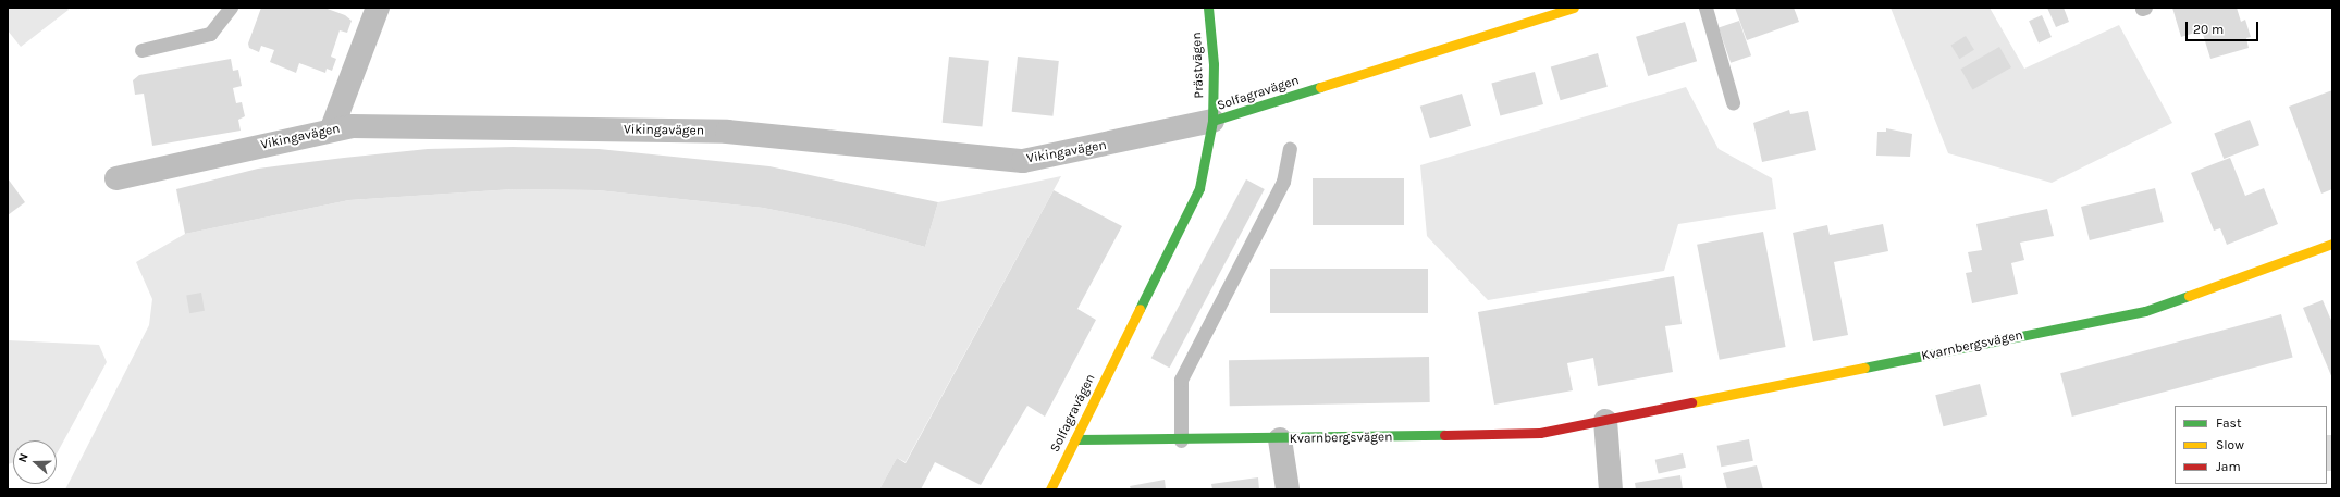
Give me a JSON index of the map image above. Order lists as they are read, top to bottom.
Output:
{
  "streets": {
    "street": [
      "Prästvägen",
      "Solfagravägen",
      "Vikingavägen",
      "Kvarnbergsvägen"
    ]
  },
  "crossings": [
    ["Prästvägen", "Solfagravägen"],
    ["Prästvägen", "Vikingavägen"],
    ["Solfagravägen", "Vikingavägen"],
    ["Solfagravägen", "Kvarnbergsvägen"]
  ],
  "legend": ["Fast", "Slow", "Jam"],
  "scale_bar": "20 m",
  "north": "left"
}
